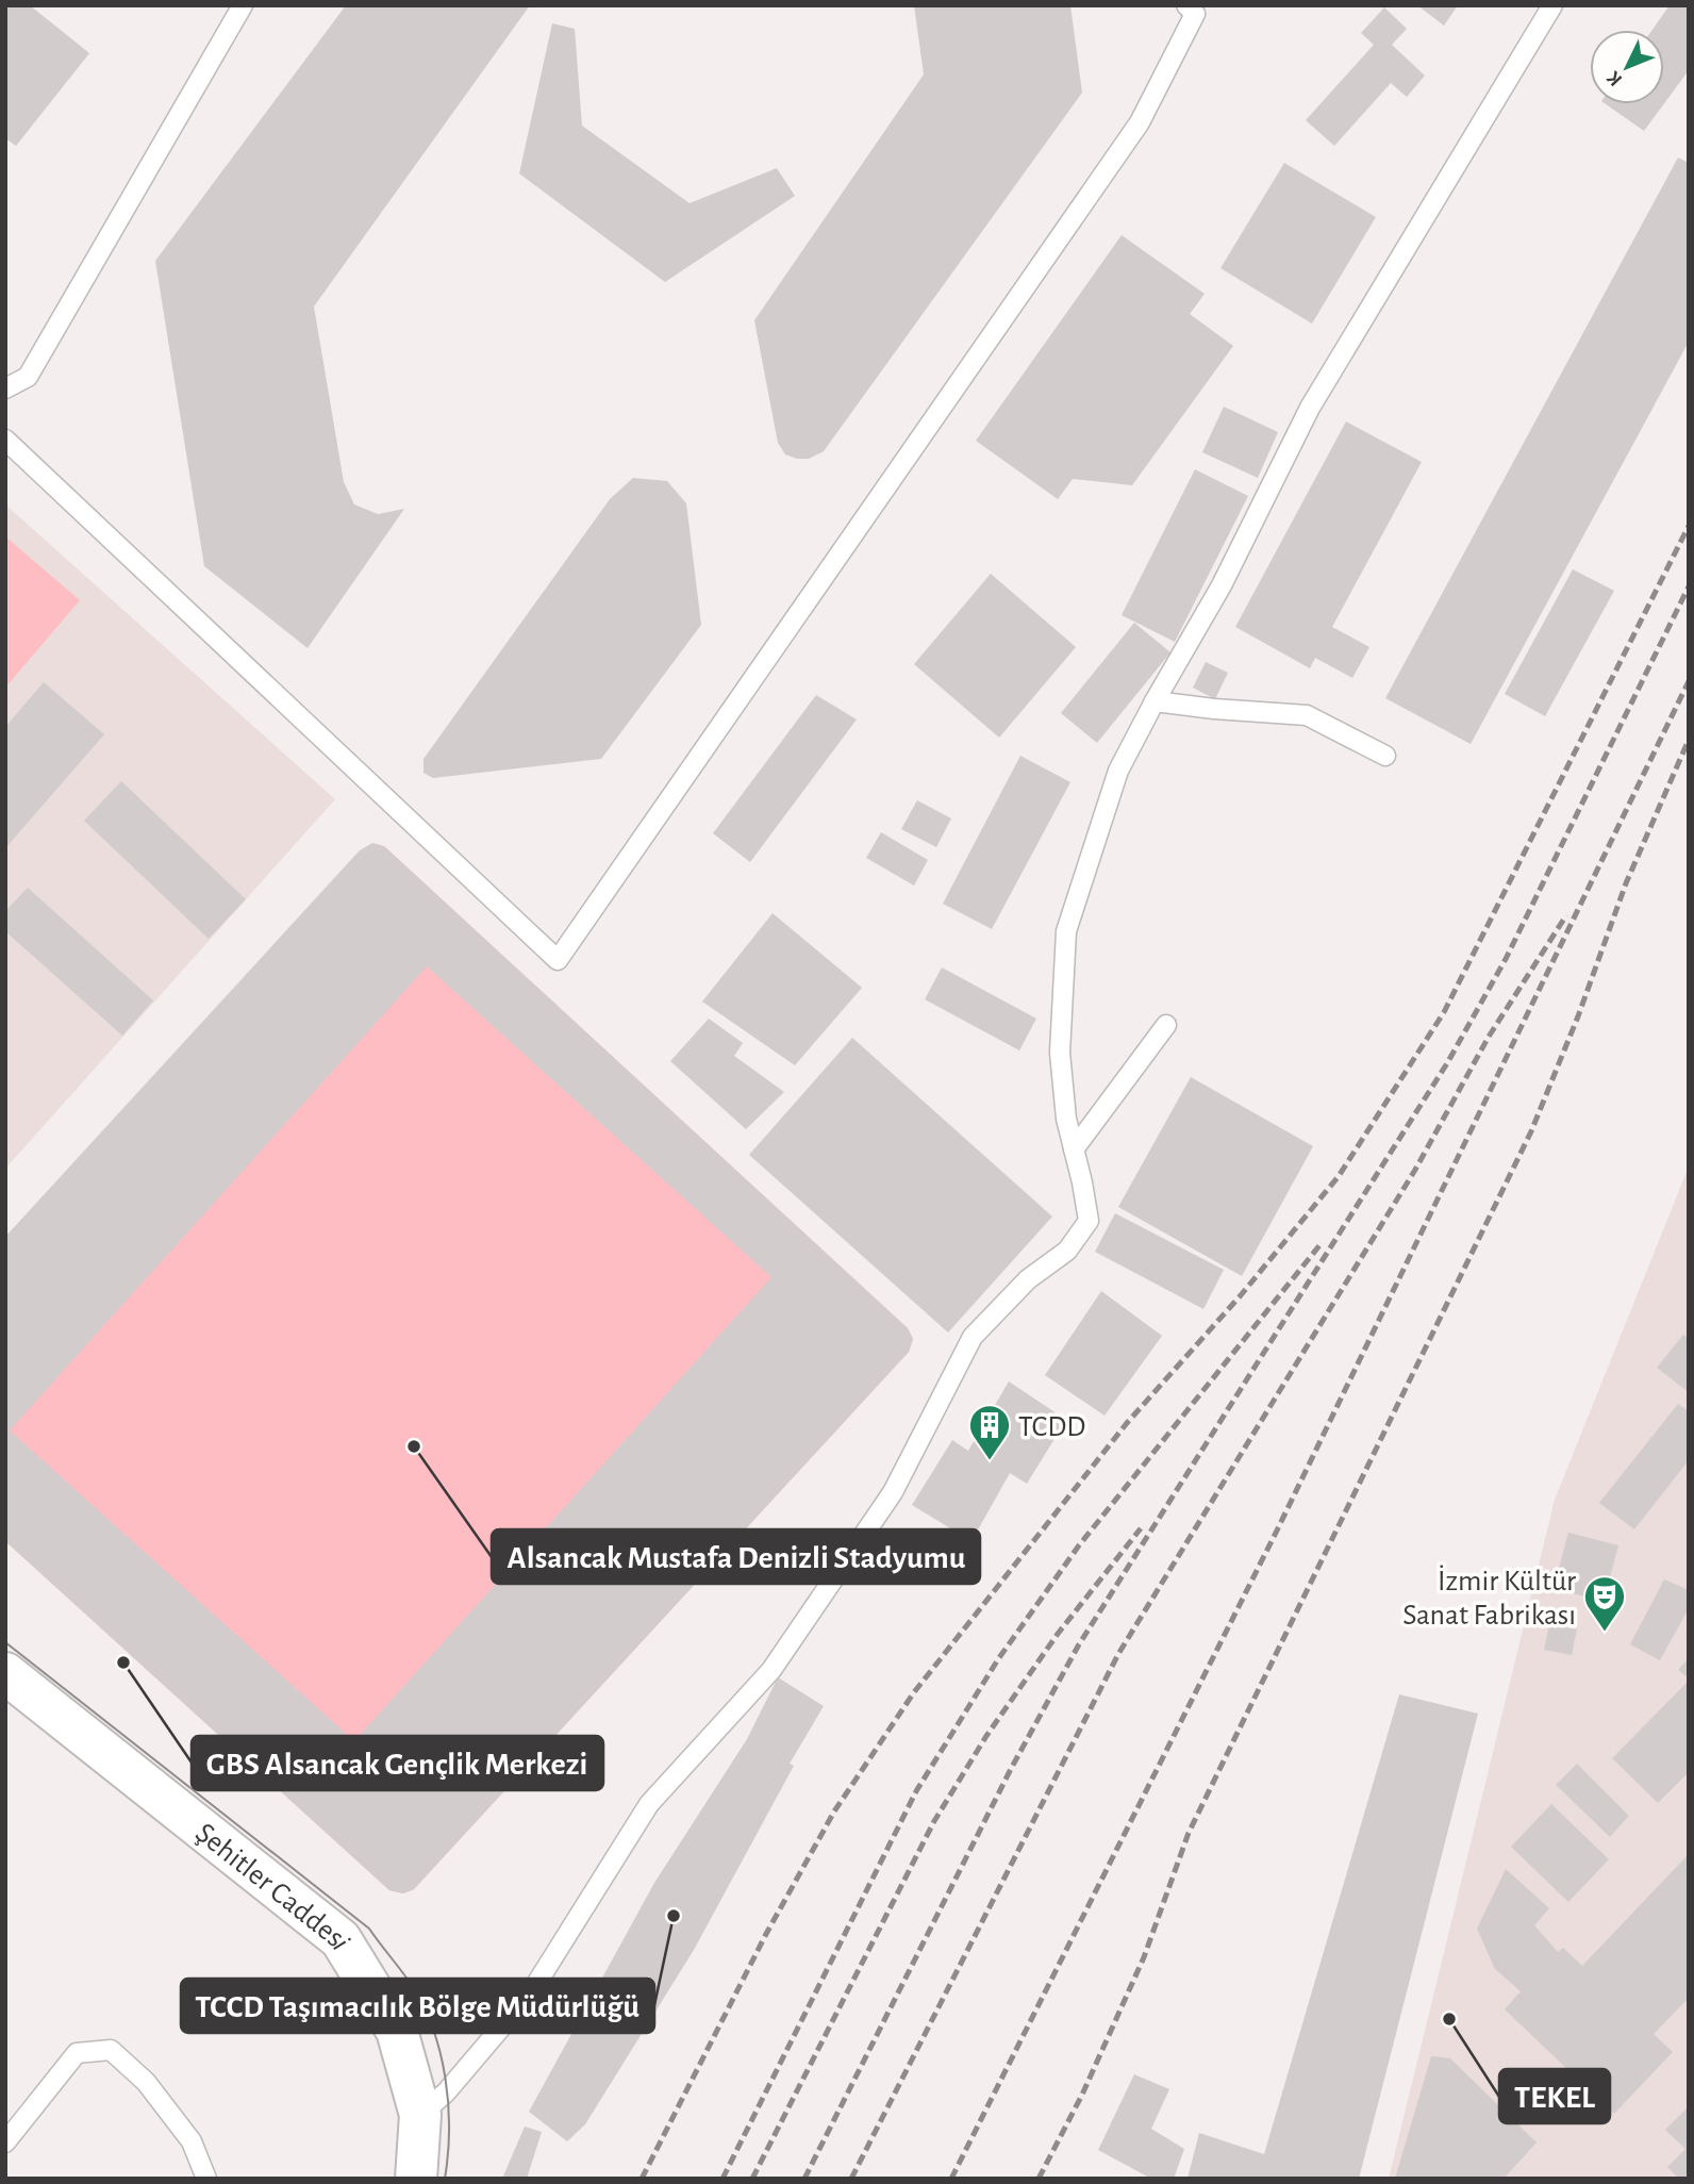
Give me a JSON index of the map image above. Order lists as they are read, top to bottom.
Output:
{
  "streets": {
    "street": ["Şehitler Caddesi"]
  },
  "places": {
    "other": [
      "Alsancak Mustafa Denizli Stadyumu",
      "GBS Alsancak Gençlik Merkezi",
      "TCCD Taşımacılık Bölge Müdürlüğü",
      "TEKEL"
    ],
    "building": ["TCDD"],
    "theatre": ["İzmir Kültür Sanat Fabrikası"]
  },
  "north": "bottom left"
}
